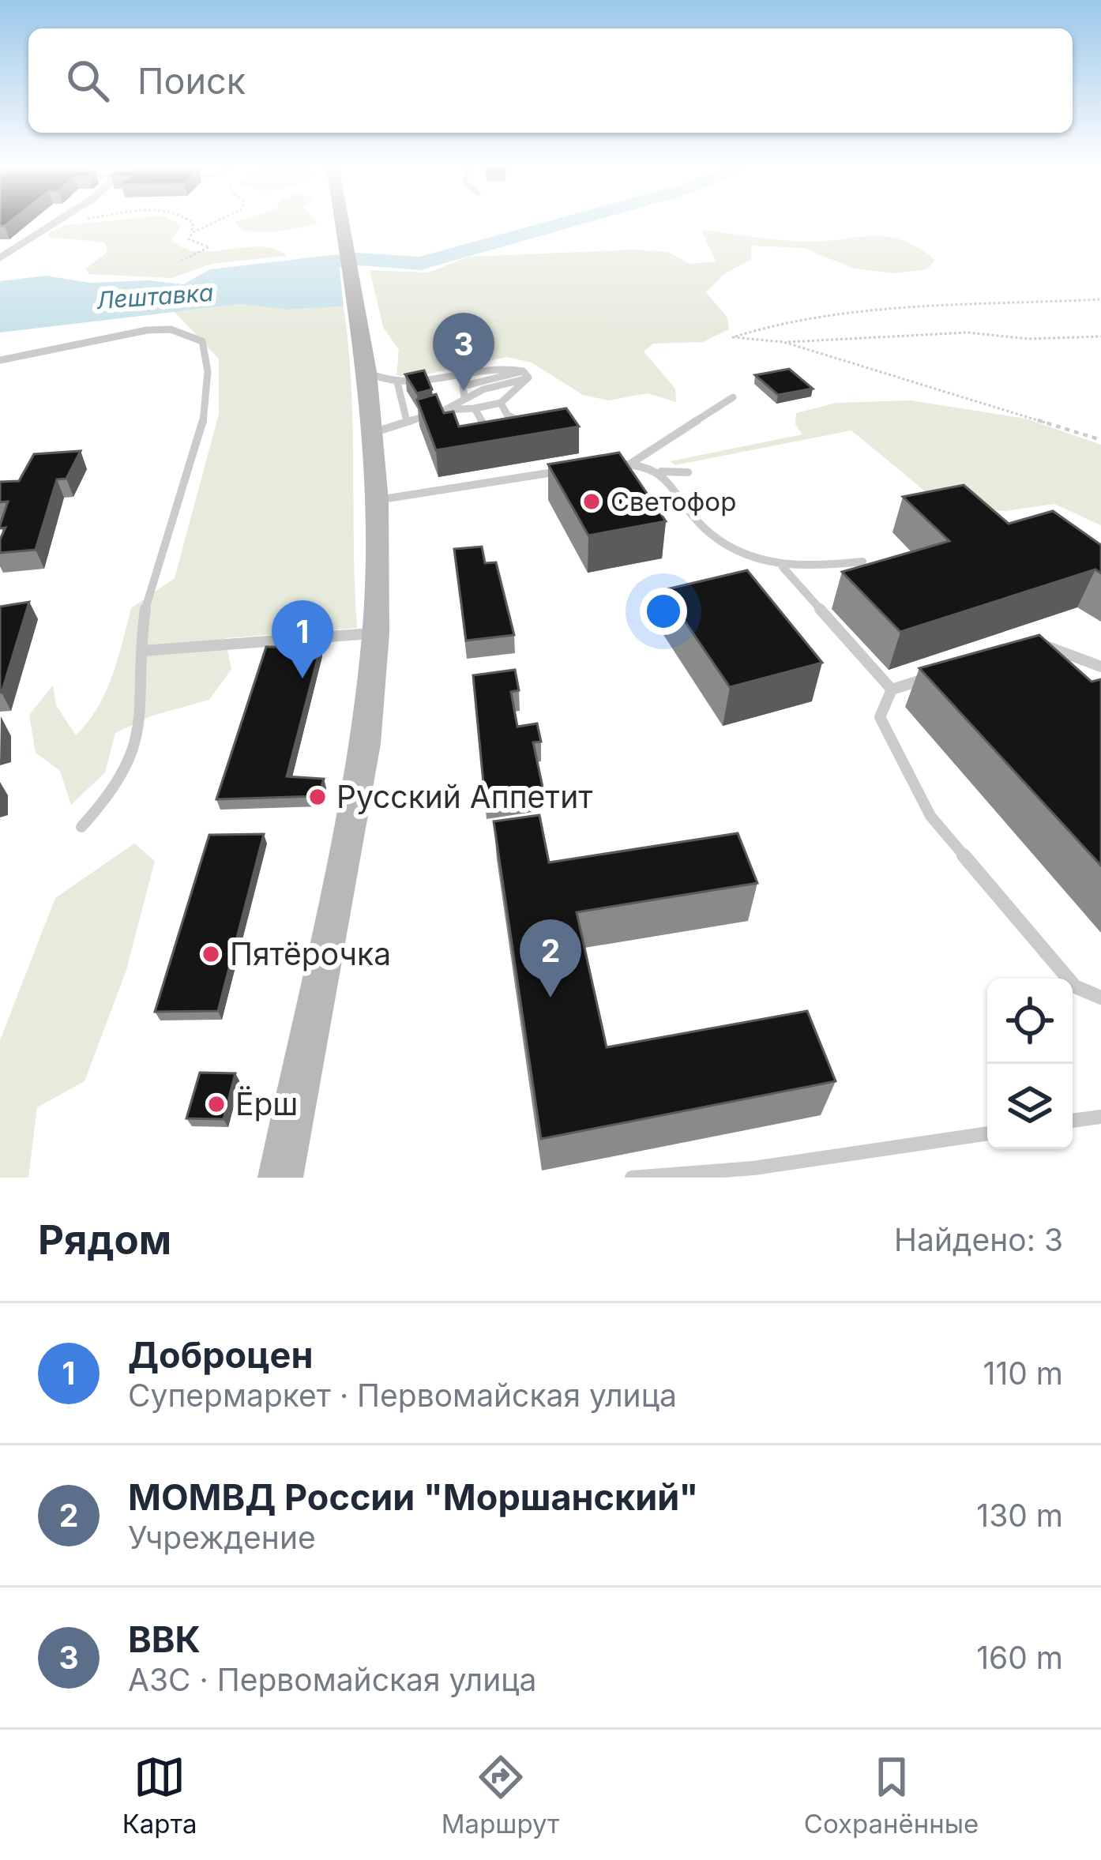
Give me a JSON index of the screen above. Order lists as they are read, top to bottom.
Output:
{
  "water": ["Лештавка"],
  "places": [
    "Светофор",
    "Русский Аппетит",
    "Пятёрочка",
    "Ёрш"
  ],
  "page": {
    "search": "Поиск",
    "pins": ["3", "1", "2"],
    "heading": ["Рядом", "Найдено: 3"],
    "list": [
      {
        "mark": "1",
        "name": "Доброцен",
        "note": "Супермаркет · Первомайская улица",
        "value": "110 m"
      },
      {
        "mark": "2",
        "name": "МОМВД России \"Моршанский\"",
        "note": "Учреждение",
        "value": "130 m"
      },
      {
        "mark": "3",
        "name": "ВВК",
        "note": "АЗС · Первомайская улица",
        "value": "160 m"
      }
    ],
    "nav": ["Карта", "Маршрут", "Сохранённые"]
  }
}
